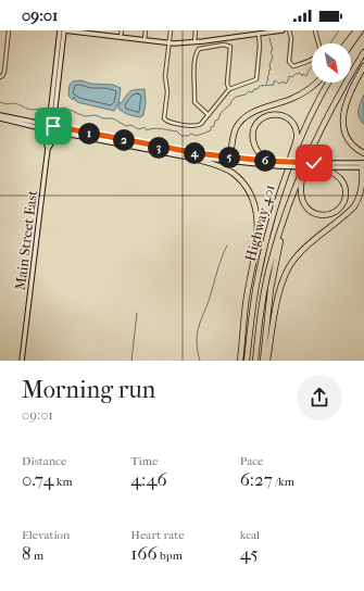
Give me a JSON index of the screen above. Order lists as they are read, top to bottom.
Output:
{
  "streets": {
    "highway": ["Highway 401"],
    "main road": ["Main Street East"]
  },
  "north": "bottom right",
  "page": {
    "status": "09:01",
    "pins": [
      "1",
      "2",
      "3",
      "4",
      "5",
      "6"
    ],
    "heading": ["Morning run", "09:01"],
    "stats": [
      ["Distance", "0.74 km"],
      ["Time", "4:46"],
      ["Pace", "6:27 /km"],
      ["Elevation", "8 m"],
      ["Heart rate", "166 bpm"],
      ["kcal", "45"]
    ]
  }
}
